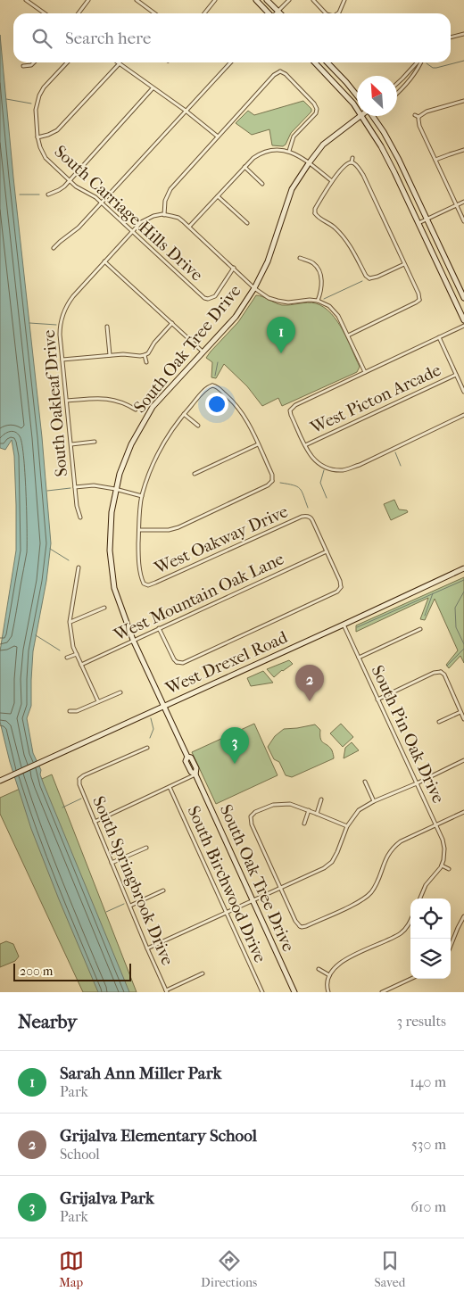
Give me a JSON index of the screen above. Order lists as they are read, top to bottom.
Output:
{
  "streets": {
    "street": [
      "South Carriage Hills Drive",
      "South Oak Tree Drive",
      "West Picton Arcade",
      "South Oakleaf Drive",
      "West Oakway Drive",
      "West Mountain Oak Lane",
      "West Drexel Road",
      "South Pin Oak Drive",
      "South Springbrook Drive",
      "South Birchwood Drive"
    ]
  },
  "crossings": [
    ["South Carriage Hills Drive", "South Oakleaf Drive"],
    ["South Oak Tree Drive", "West Mountain Oak Lane"],
    ["South Oak Tree Drive", "West Drexel Road"],
    ["West Oakway Drive", "West Mountain Oak Lane"],
    ["West Drexel Road", "South Pin Oak Drive"]
  ],
  "scale_bar": "200 m",
  "north": "top left",
  "page": {
    "search": "Search here",
    "pins": ["1", "2", "3"],
    "scale": "200 m",
    "heading": ["Nearby", "3 results"],
    "list": [
      {
        "mark": "1",
        "name": "Sarah Ann Miller Park",
        "note": "Park",
        "value": "140 m"
      },
      {
        "mark": "2",
        "name": "Grijalva Elementary School",
        "note": "School",
        "value": "530 m"
      },
      {
        "mark": "3",
        "name": "Grijalva Park",
        "note": "Park",
        "value": "610 m"
      }
    ],
    "nav": ["Map", "Directions", "Saved"]
  }
}
